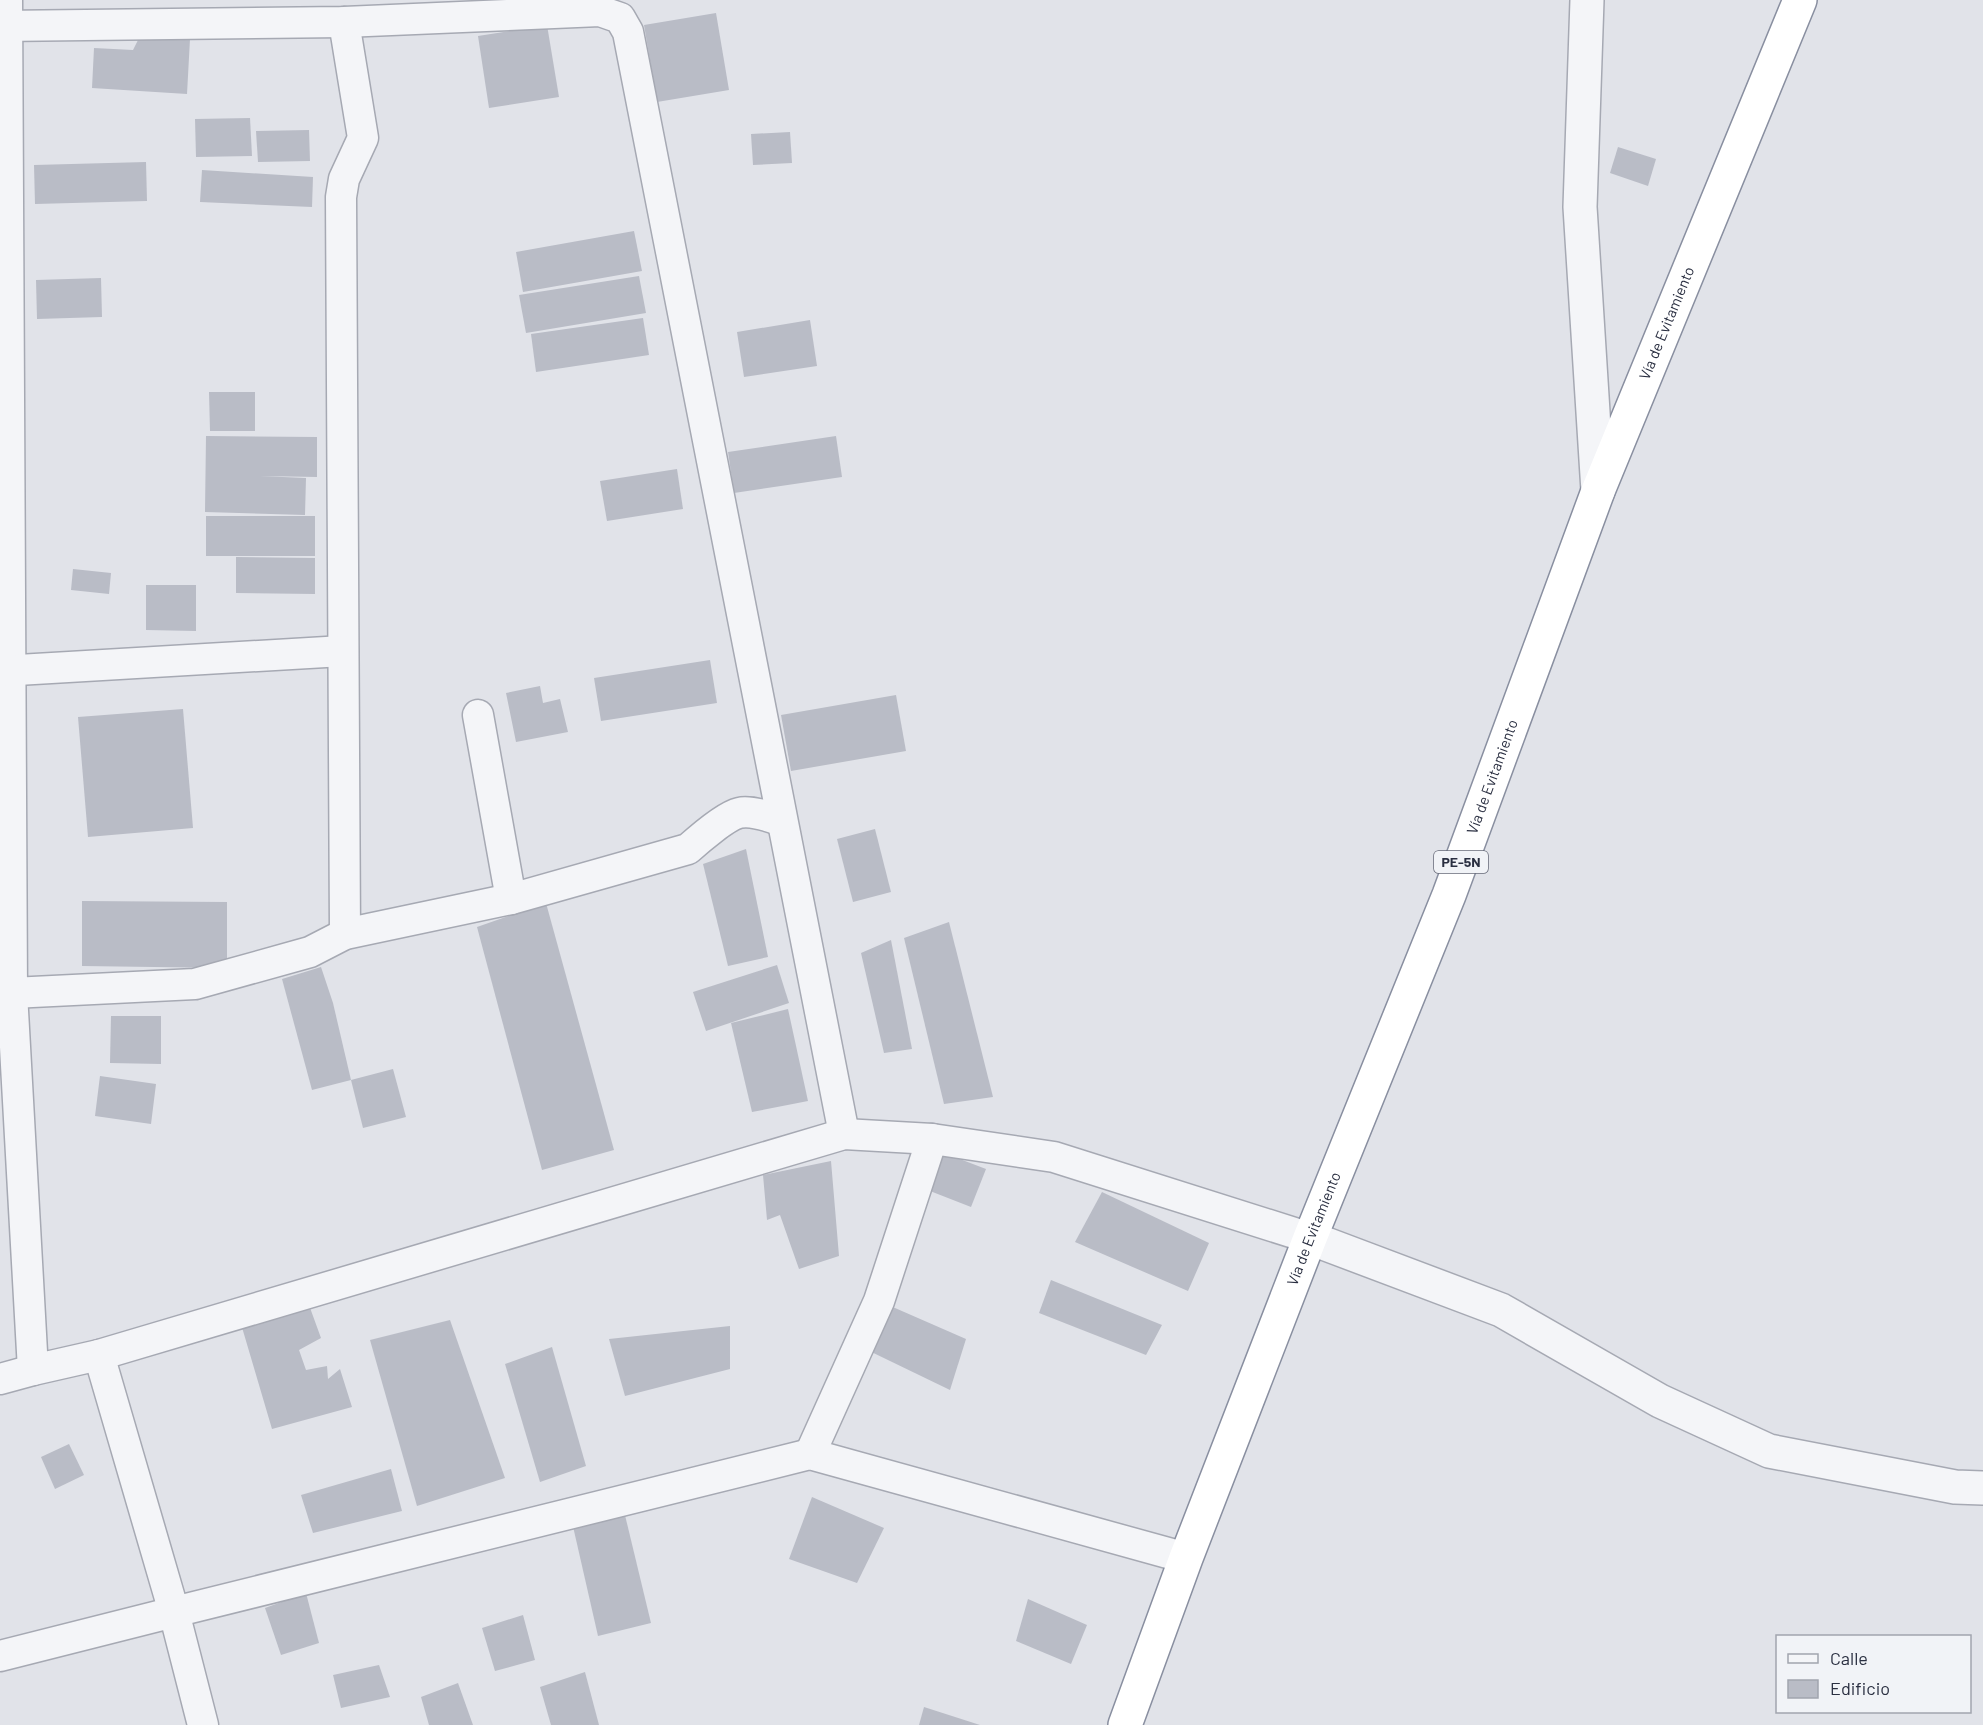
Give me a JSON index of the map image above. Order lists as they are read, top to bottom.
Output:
{
  "streets": {
    "highway": ["Vía de Evitamiento", "PE-5N"]
  },
  "legend": ["Calle", "Edificio"]
}
